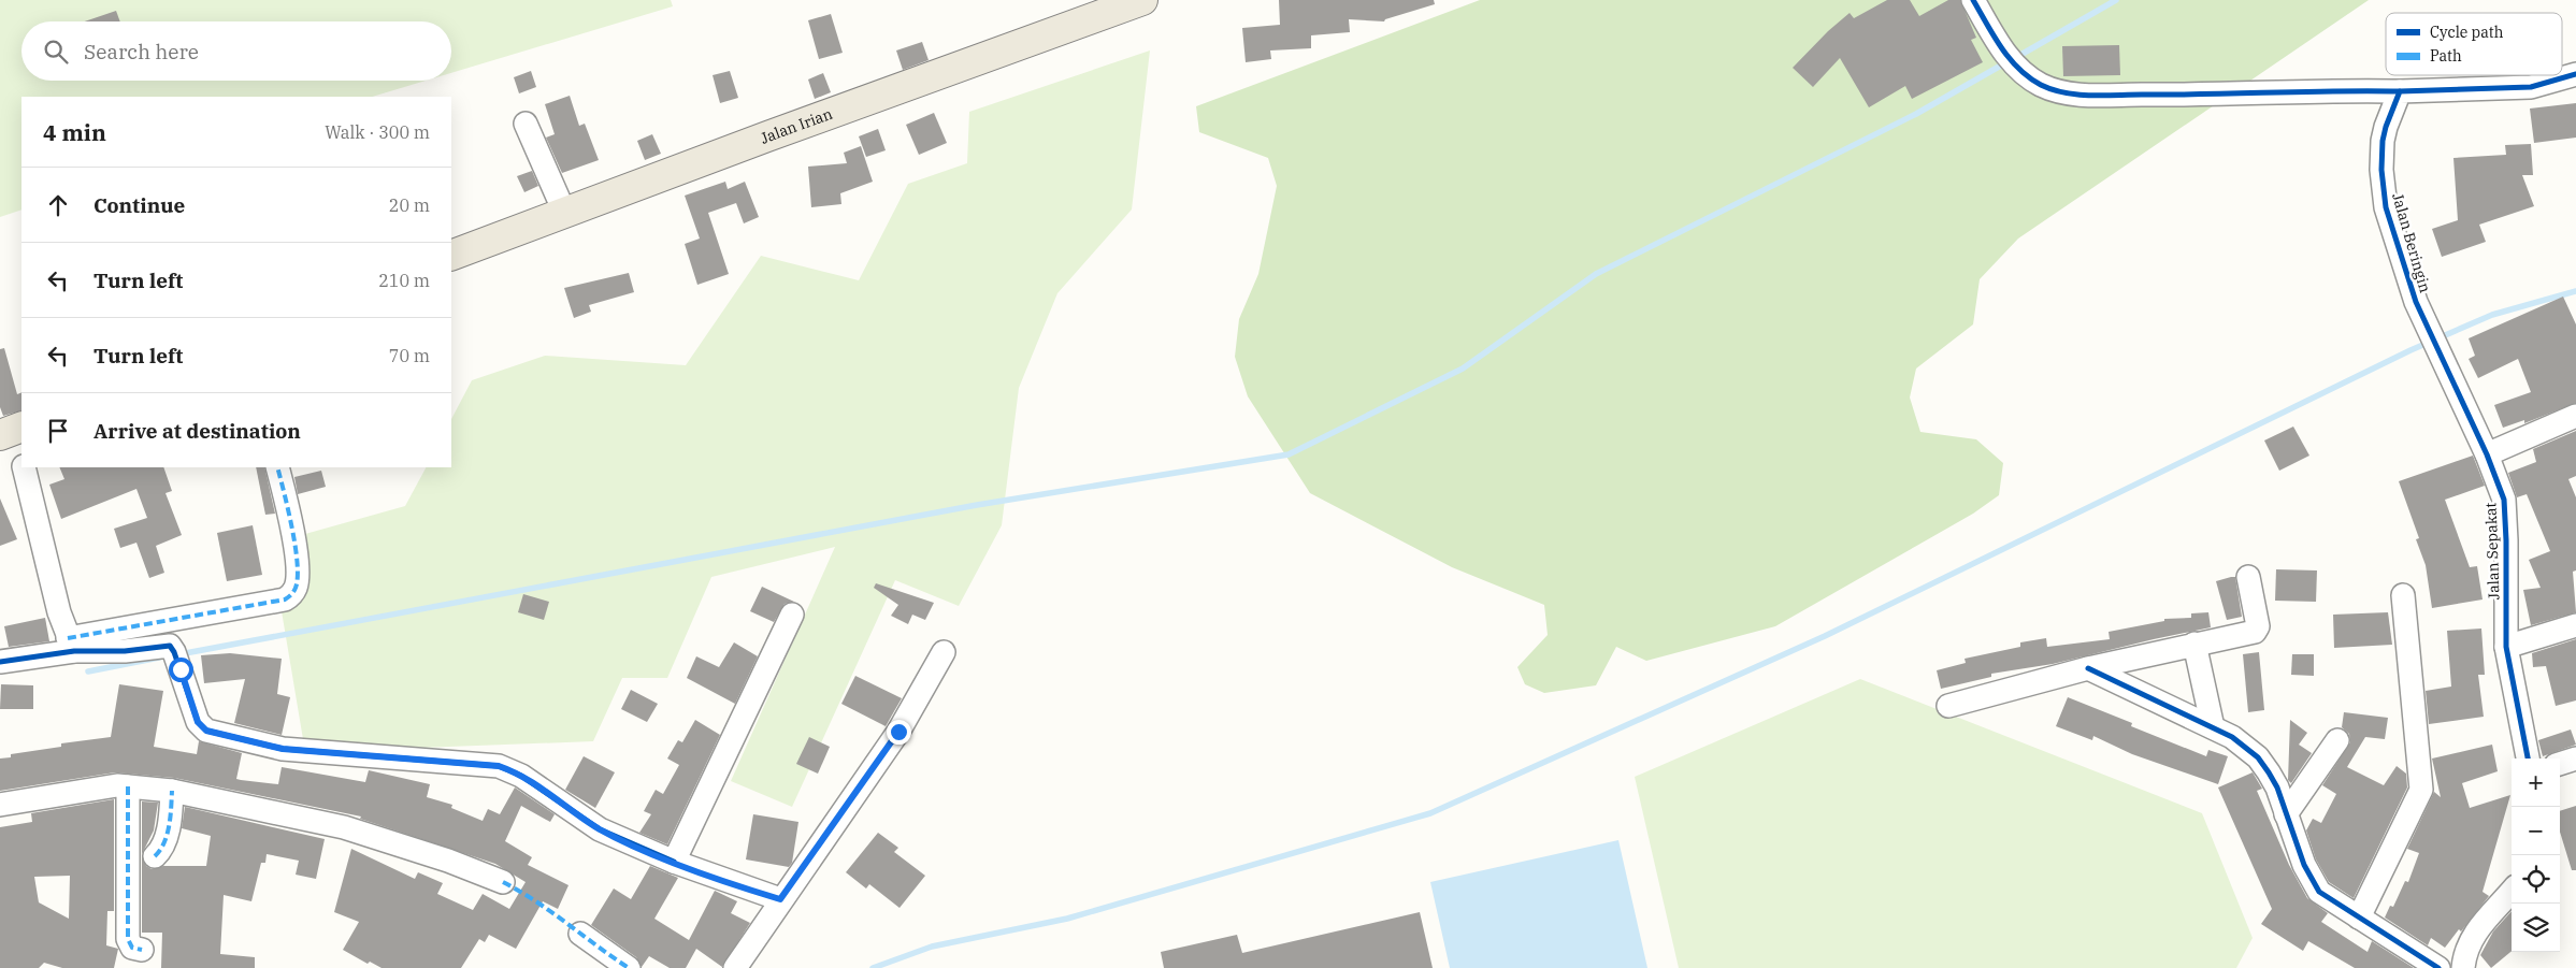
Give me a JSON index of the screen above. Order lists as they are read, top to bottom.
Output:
{
  "streets": {
    "main road": ["Jalan Irian"],
    "street": ["Jalan Beringin", "Jalan Sepakat"]
  },
  "crossings": [
    ["Jalan Beringin", "Jalan Sepakat"]
  ],
  "legend": ["Cycle path", "Path"],
  "page": {
    "search": "Search here",
    "heading": ["4 min", "Walk · 300 m"],
    "list": [
      ["Continue", "20 m"],
      ["Turn left", "210 m"],
      ["Turn left", "70 m"],
      "Arrive at destination"
    ],
    "map_buttons": ["+", "−"]
  }
}
